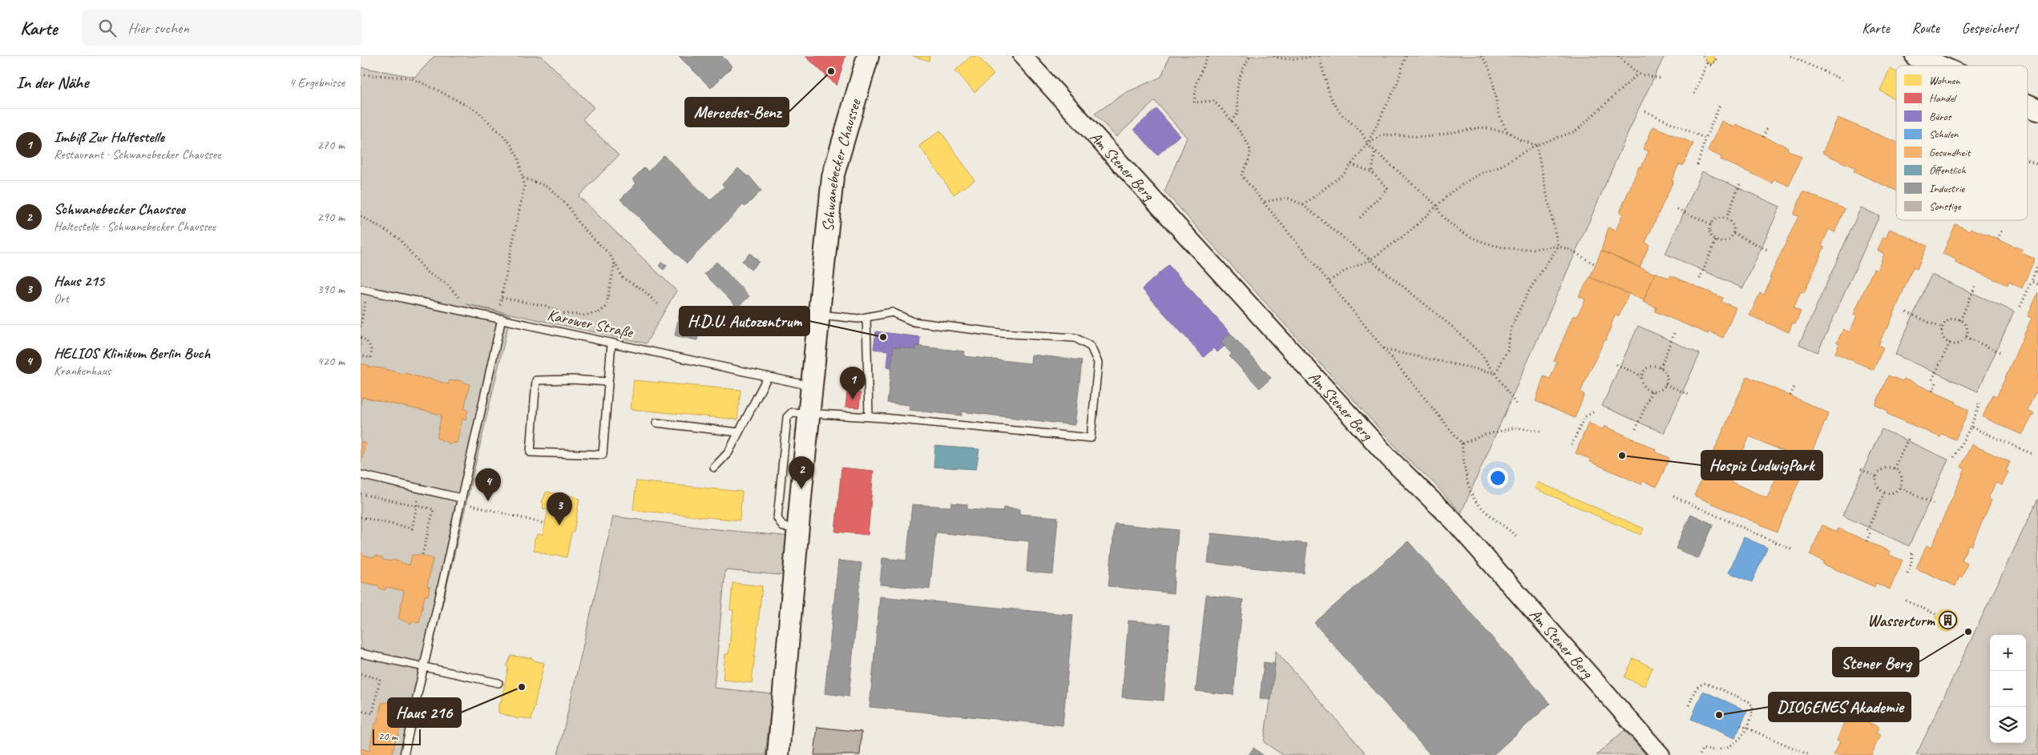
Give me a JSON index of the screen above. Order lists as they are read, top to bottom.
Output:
{
  "streets": {
    "main road": ["Schwanebecker Chaussee"],
    "street": ["Am Stener Berg"],
    "lane": ["Karower Straße"]
  },
  "crossings": [
    ["Schwanebecker Chaussee", "Karower Straße"]
  ],
  "places": {
    "other": [
      "Mercedes-Benz",
      "H.D.U. Autozentrum",
      "Hospiz LudwigPark",
      "Stener Berg",
      "Haus 216",
      "DIOGENES Akademie"
    ],
    "building": ["Wasserturm"]
  },
  "legend": [
    "Wohnen",
    "Handel",
    "Büros",
    "Schulen",
    "Gesundheit",
    "Öffentlich",
    "Industrie",
    "Sonstige"
  ],
  "scale_bar": "20 m",
  "page": {
    "header": "Karte",
    "search": "Hier suchen",
    "nav": ["Karte", "Route", "Gespeichert"],
    "heading": ["In der Nähe", "4 Ergebnisse"],
    "list": [
      {
        "mark": "1",
        "name": "Imbiß Zur Haltestelle",
        "note": "Restaurant · Schwanebecker Chaussee",
        "value": "270 m"
      },
      {
        "mark": "2",
        "name": "Schwanebecker Chaussee",
        "note": "Haltestelle · Schwanebecker Chaussee",
        "value": "290 m"
      },
      {
        "mark": "3",
        "name": "Haus 215",
        "note": "Ort",
        "value": "390 m"
      },
      {
        "mark": "4",
        "name": "HELIOS Klinikum Berlin Buch",
        "note": "Krankenhaus",
        "value": "420 m"
      }
    ],
    "pins": [
      "1",
      "2",
      "4",
      "3"
    ],
    "map_buttons": ["+", "−"],
    "scale": "20 m"
  }
}
